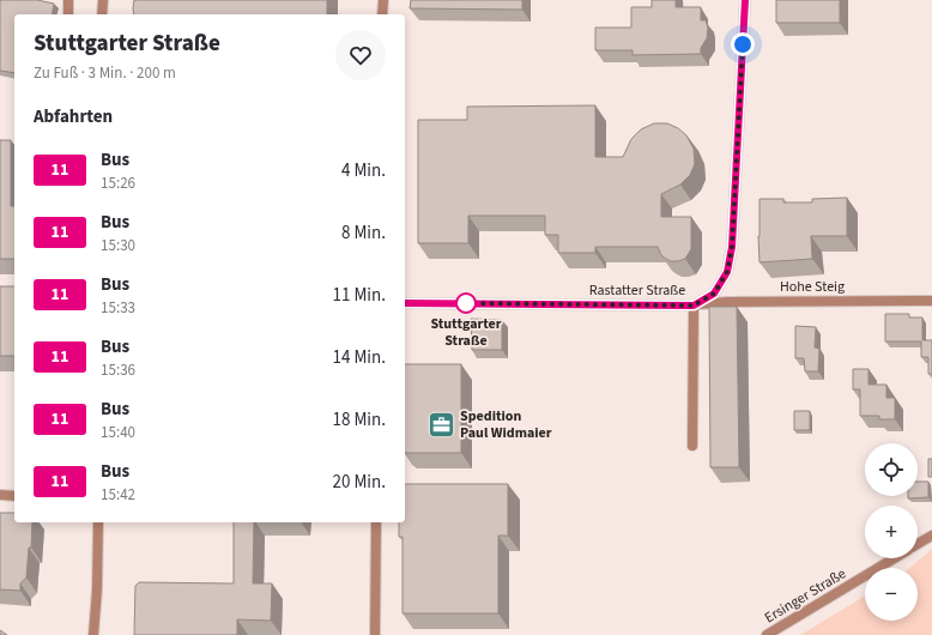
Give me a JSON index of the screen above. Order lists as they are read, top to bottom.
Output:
{
  "streets": {
    "street": ["Hohe Steig", "Rastatter Straße", "Ersinger Straße"]
  },
  "crossings": [
    ["Hohe Steig", "Rastatter Straße"]
  ],
  "places": {
    "other": ["Stuttgarter Straße"],
    "office": ["Spedition Paul Widmaier"]
  },
  "lines": ["bus line 11"],
  "page": {
    "heading": [
      ["Stuttgarter Straße", "Zu Fuß · 3 Min. · 200 m"],
      "Abfahrten"
    ],
    "list": [
      {
        "mark": "11",
        "name": "Bus",
        "note": "15:26",
        "value": "4 Min."
      },
      {
        "mark": "11",
        "name": "Bus",
        "note": "15:30",
        "value": "8 Min."
      },
      {
        "mark": "11",
        "name": "Bus",
        "note": "15:33",
        "value": "11 Min."
      },
      {
        "mark": "11",
        "name": "Bus",
        "note": "15:36",
        "value": "14 Min."
      },
      {
        "mark": "11",
        "name": "Bus",
        "note": "15:40",
        "value": "18 Min."
      },
      {
        "mark": "11",
        "name": "Bus",
        "note": "15:42",
        "value": "20 Min."
      }
    ],
    "map_buttons": ["+", "−"]
  }
}
